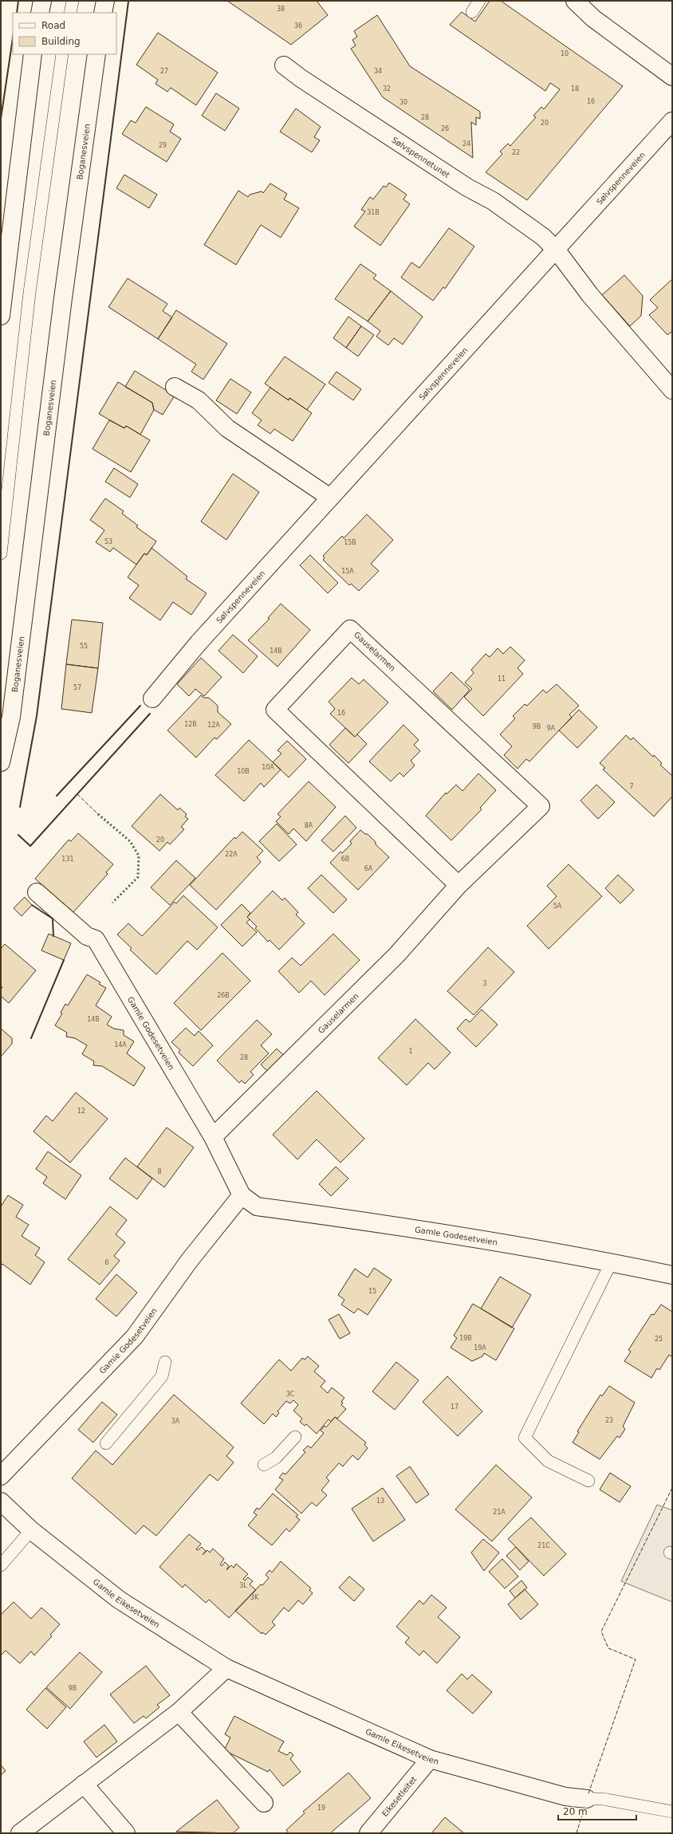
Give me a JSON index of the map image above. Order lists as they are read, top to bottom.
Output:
{
  "streets": {
    "street": [
      "Boganesveien",
      "Sølvspennetunet",
      "Sølvspenneveien",
      "Gauselarmen",
      "Gamle Godesetveien",
      "Gamle Eikesetveien",
      "Eikesetleitet"
    ]
  },
  "crossings": [
    ["Sølvspennetunet", "Sølvspenneveien"],
    ["Gauselarmen", "Gamle Godesetveien"],
    ["Gamle Eikesetveien", "Eikesetleitet"]
  ],
  "house_numbers": [
    "38",
    "36",
    "10",
    "27",
    "34",
    "32",
    "18",
    "16",
    "30",
    "28",
    "20",
    "26",
    "24",
    "29",
    "22",
    "31B",
    "53",
    "15B",
    "15A",
    "55",
    "14B",
    "11",
    "57",
    "16",
    "12B",
    "12A",
    "9B",
    "9A",
    "10A",
    "10B",
    "7",
    "8A",
    "20",
    "22A",
    "131",
    "6B",
    "6A",
    "5A",
    "3",
    "26B",
    "14B",
    "14A",
    "1",
    "28",
    "12",
    "8",
    "6",
    "15",
    "19B",
    "25",
    "19A",
    "3C",
    "17",
    "23",
    "3A",
    "13",
    "21A",
    "21C",
    "3L",
    "3K",
    "9B",
    "19"
  ],
  "legend": ["Road", "Building"],
  "scale_bar": "20 m"
}
